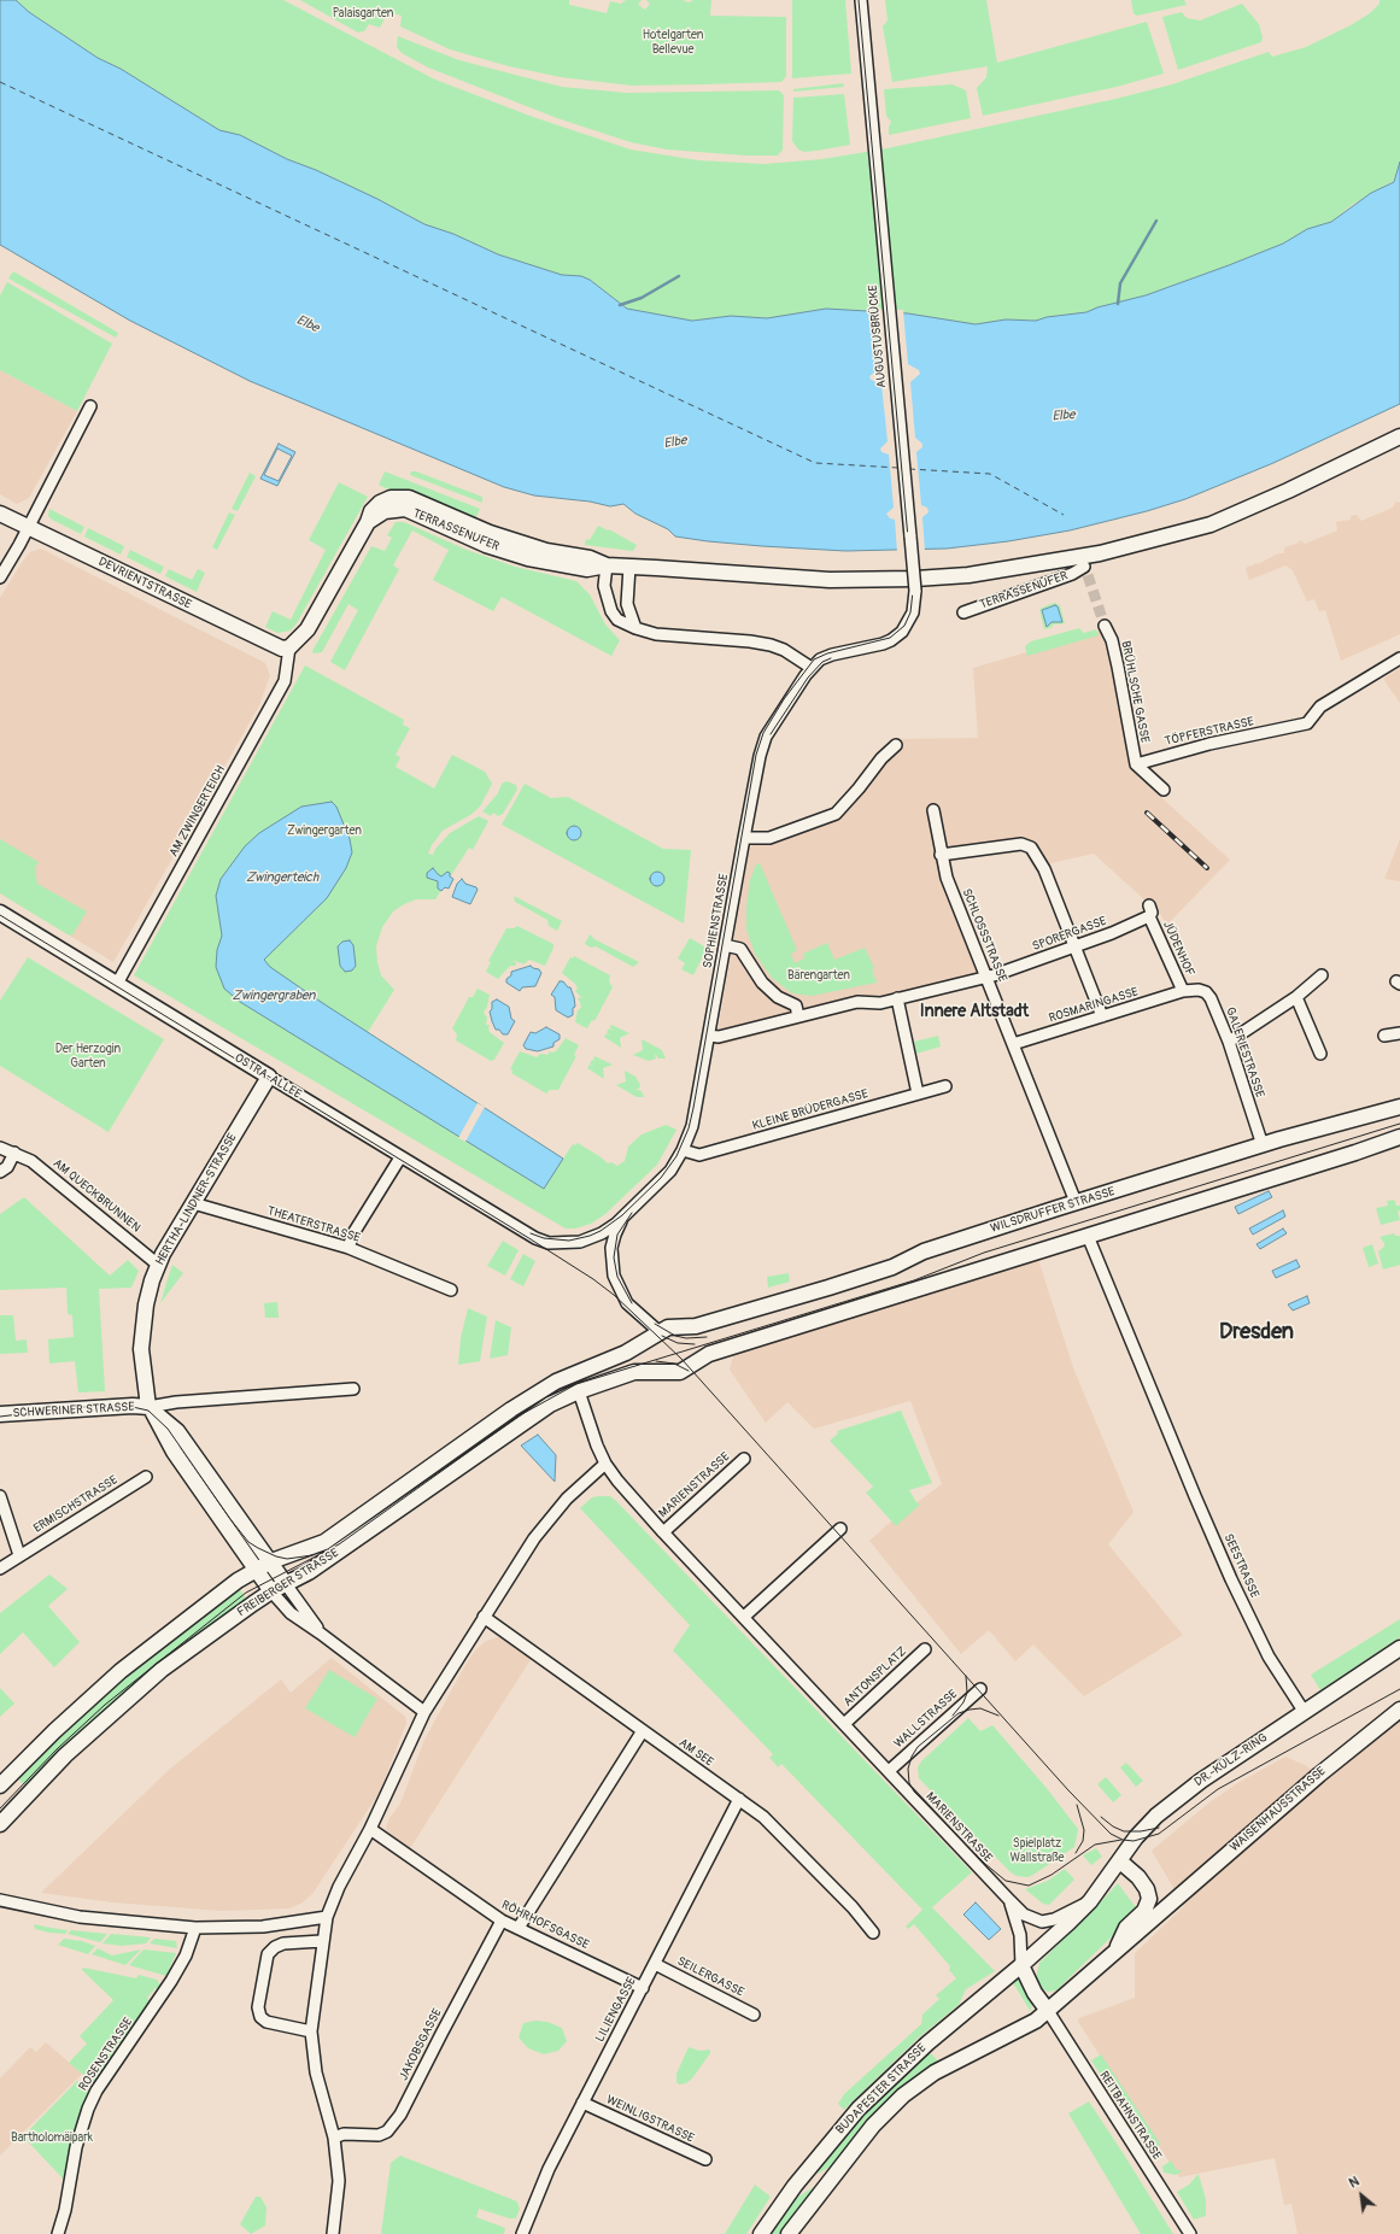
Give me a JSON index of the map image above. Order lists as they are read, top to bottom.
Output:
{
  "streets": {
    "street": [
      "AUGUSTUSBRÜCKE",
      "TERRASSENUFER",
      "DEVRIENTSTRASSE",
      "BRÜHLSCHE GASSE",
      "TÖPFERSTRASSE",
      "AM ZWINGERTEICH",
      "SOPHIENSTRASSE",
      "SPORERGASSE",
      "SCHLOSSSTRASSE",
      "JÜDENHOF",
      "ROSMARINGASSE",
      "GALERIESTRASSE",
      "OSTRA-ALLEE",
      "KLEINE BRÜDERGASSE",
      "AM QUECKBRUNNEN",
      "HERTHA-LINDNER-STRASSE",
      "WILSDRUFFER STRASSE",
      "THEATERSTRASSE",
      "SCHWERINER STRASSE",
      "MARIENSTRASSE",
      "ERMISCHSTRASSE",
      "SEESTRASSE",
      "FREIBERGER STRASSE",
      "ANTONSPLATZ",
      "WALLSTRASSE",
      "AM SEE",
      "DR.-KÜLZ-RING",
      "WAISENHAUSSTRASSE",
      "RÖHRHOFSGASSE",
      "SEILERGASSE",
      "LILIENGASSE",
      "JAKOBSGASSE",
      "ROSENSTRASSE",
      "BUDAPESTER STRASSE",
      "REITBAHNSTRASSE",
      "WEINLIGSTRASSE"
    ]
  },
  "crossings": [
    ["AUGUSTUSBRÜCKE", "SOPHIENSTRASSE"],
    ["TERRASSENUFER", "DEVRIENTSTRASSE"],
    ["TERRASSENUFER", "AM ZWINGERTEICH"],
    ["DEVRIENTSTRASSE", "AM ZWINGERTEICH"],
    ["BRÜHLSCHE GASSE", "TÖPFERSTRASSE"],
    ["AM ZWINGERTEICH", "OSTRA-ALLEE"],
    ["SOPHIENSTRASSE", "SPORERGASSE"],
    ["SOPHIENSTRASSE", "OSTRA-ALLEE"],
    ["SOPHIENSTRASSE", "KLEINE BRÜDERGASSE"],
    ["SPORERGASSE", "SCHLOSSSTRASSE"],
    ["SPORERGASSE", "JÜDENHOF"],
    ["SCHLOSSSTRASSE", "ROSMARINGASSE"],
    ["SCHLOSSSTRASSE", "WILSDRUFFER STRASSE"],
    ["JÜDENHOF", "ROSMARINGASSE"],
    ["JÜDENHOF", "GALERIESTRASSE"],
    ["ROSMARINGASSE", "GALERIESTRASSE"],
    ["GALERIESTRASSE", "WILSDRUFFER STRASSE"],
    ["OSTRA-ALLEE", "HERTHA-LINDNER-STRASSE"],
    ["AM QUECKBRUNNEN", "HERTHA-LINDNER-STRASSE"],
    ["HERTHA-LINDNER-STRASSE", "THEATERSTRASSE"],
    ["HERTHA-LINDNER-STRASSE", "SCHWERINER STRASSE"],
    ["HERTHA-LINDNER-STRASSE", "FREIBERGER STRASSE"],
    ["WILSDRUFFER STRASSE", "FREIBERGER STRASSE"],
    ["MARIENSTRASSE", "FREIBERGER STRASSE"],
    ["MARIENSTRASSE", "ANTONSPLATZ"],
    ["MARIENSTRASSE", "WALLSTRASSE"],
    ["MARIENSTRASSE", "DR.-KÜLZ-RING"],
    ["MARIENSTRASSE", "BUDAPESTER STRASSE"],
    ["SEESTRASSE", "FREIBERGER STRASSE"],
    ["SEESTRASSE", "DR.-KÜLZ-RING"],
    ["AM SEE", "LILIENGASSE"],
    ["DR.-KÜLZ-RING", "BUDAPESTER STRASSE"],
    ["WAISENHAUSSTRASSE", "BUDAPESTER STRASSE"],
    ["RÖHRHOFSGASSE", "LILIENGASSE"],
    ["RÖHRHOFSGASSE", "JAKOBSGASSE"],
    ["SEILERGASSE", "LILIENGASSE"],
    ["LILIENGASSE", "WEINLIGSTRASSE"],
    ["BUDAPESTER STRASSE", "REITBAHNSTRASSE"]
  ],
  "districts": ["Innere Altstadt", "Dresden"],
  "water": ["Elbe", "Zwingerteich", "Zwingergraben"],
  "parks": [
    "Palaisgarten",
    "Hotelgarten Bellevue",
    "Zwingergarten",
    "Bärengarten",
    "Der Herzogin Garten",
    "Spielplatz Wallstraße",
    "Bartholomäipark"
  ],
  "north": "top left"
}
